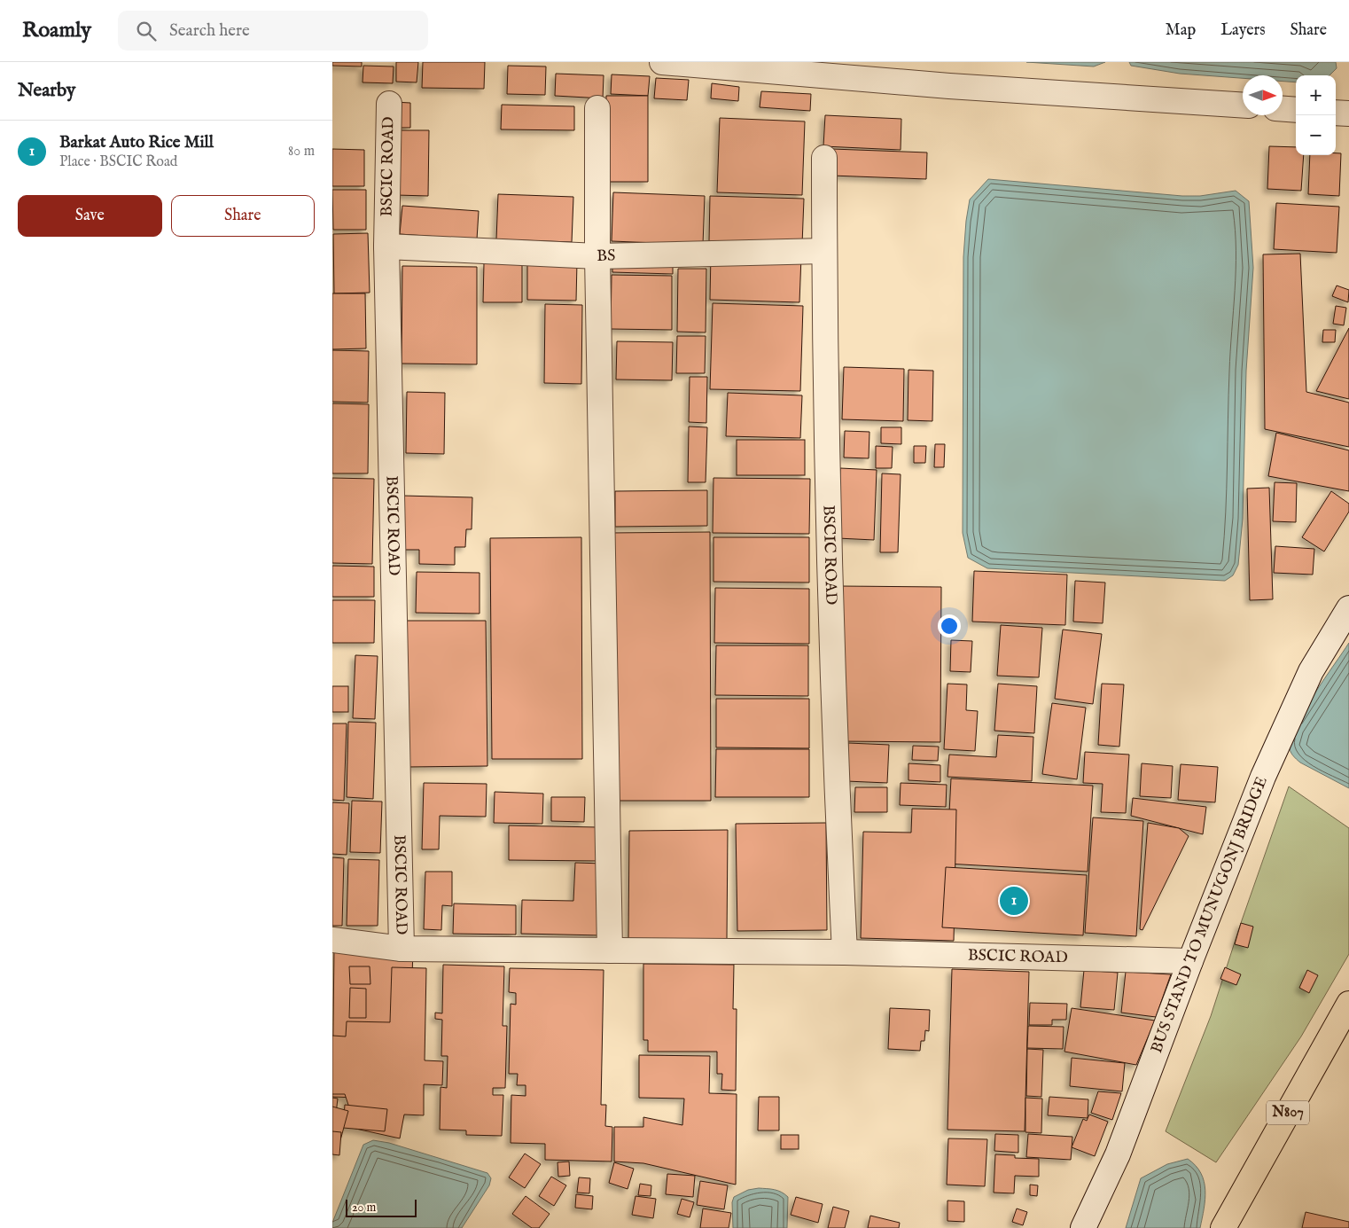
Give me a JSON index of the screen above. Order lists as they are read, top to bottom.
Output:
{
  "streets": {
    "highway": ["N807"],
    "street": ["BSCIC ROAD", "BS", "BUS STAND TO MUNUGONJ BRIDGE"]
  },
  "crossings": [
    ["BSCIC ROAD", "BS"],
    ["BSCIC ROAD", "BUS STAND TO MUNUGONJ BRIDGE"]
  ],
  "scale_bar": "20 m",
  "north": "right",
  "page": {
    "header": "Roamly",
    "search": "Search here",
    "nav": ["Map", "Layers", "Share"],
    "heading": "Nearby",
    "map_buttons": ["+", "−"],
    "list": [
      {
        "mark": "1",
        "name": "Barkat Auto Rice Mill",
        "note": "Place · BSCIC Road",
        "value": "80 m"
      }
    ],
    "buttons": ["Save", "Share"],
    "pins": "1",
    "scale": "20 m"
  }
}
